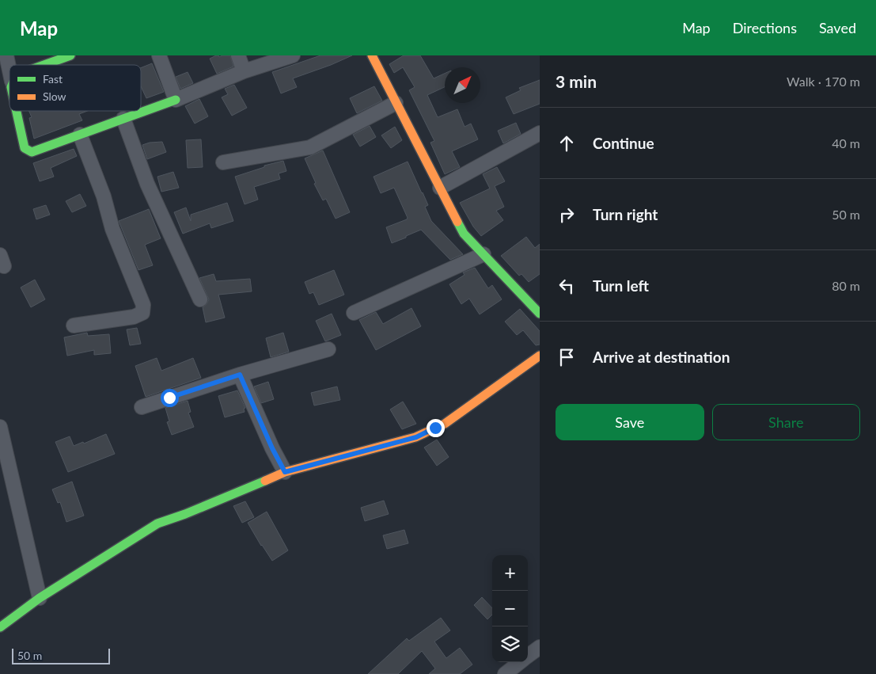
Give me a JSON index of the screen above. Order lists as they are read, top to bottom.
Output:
{
  "legend": ["Fast", "Slow"],
  "scale_bar": "50 m",
  "north": "top right",
  "page": {
    "header": "Map",
    "nav": ["Map", "Directions", "Saved"],
    "heading": ["3 min", "Walk · 170 m"],
    "list": [
      ["Continue", "40 m"],
      ["Turn right", "50 m"],
      ["Turn left", "80 m"],
      "Arrive at destination"
    ],
    "buttons": ["Save", "Share"],
    "map_buttons": ["+", "−"],
    "scale": "50 m"
  }
}
